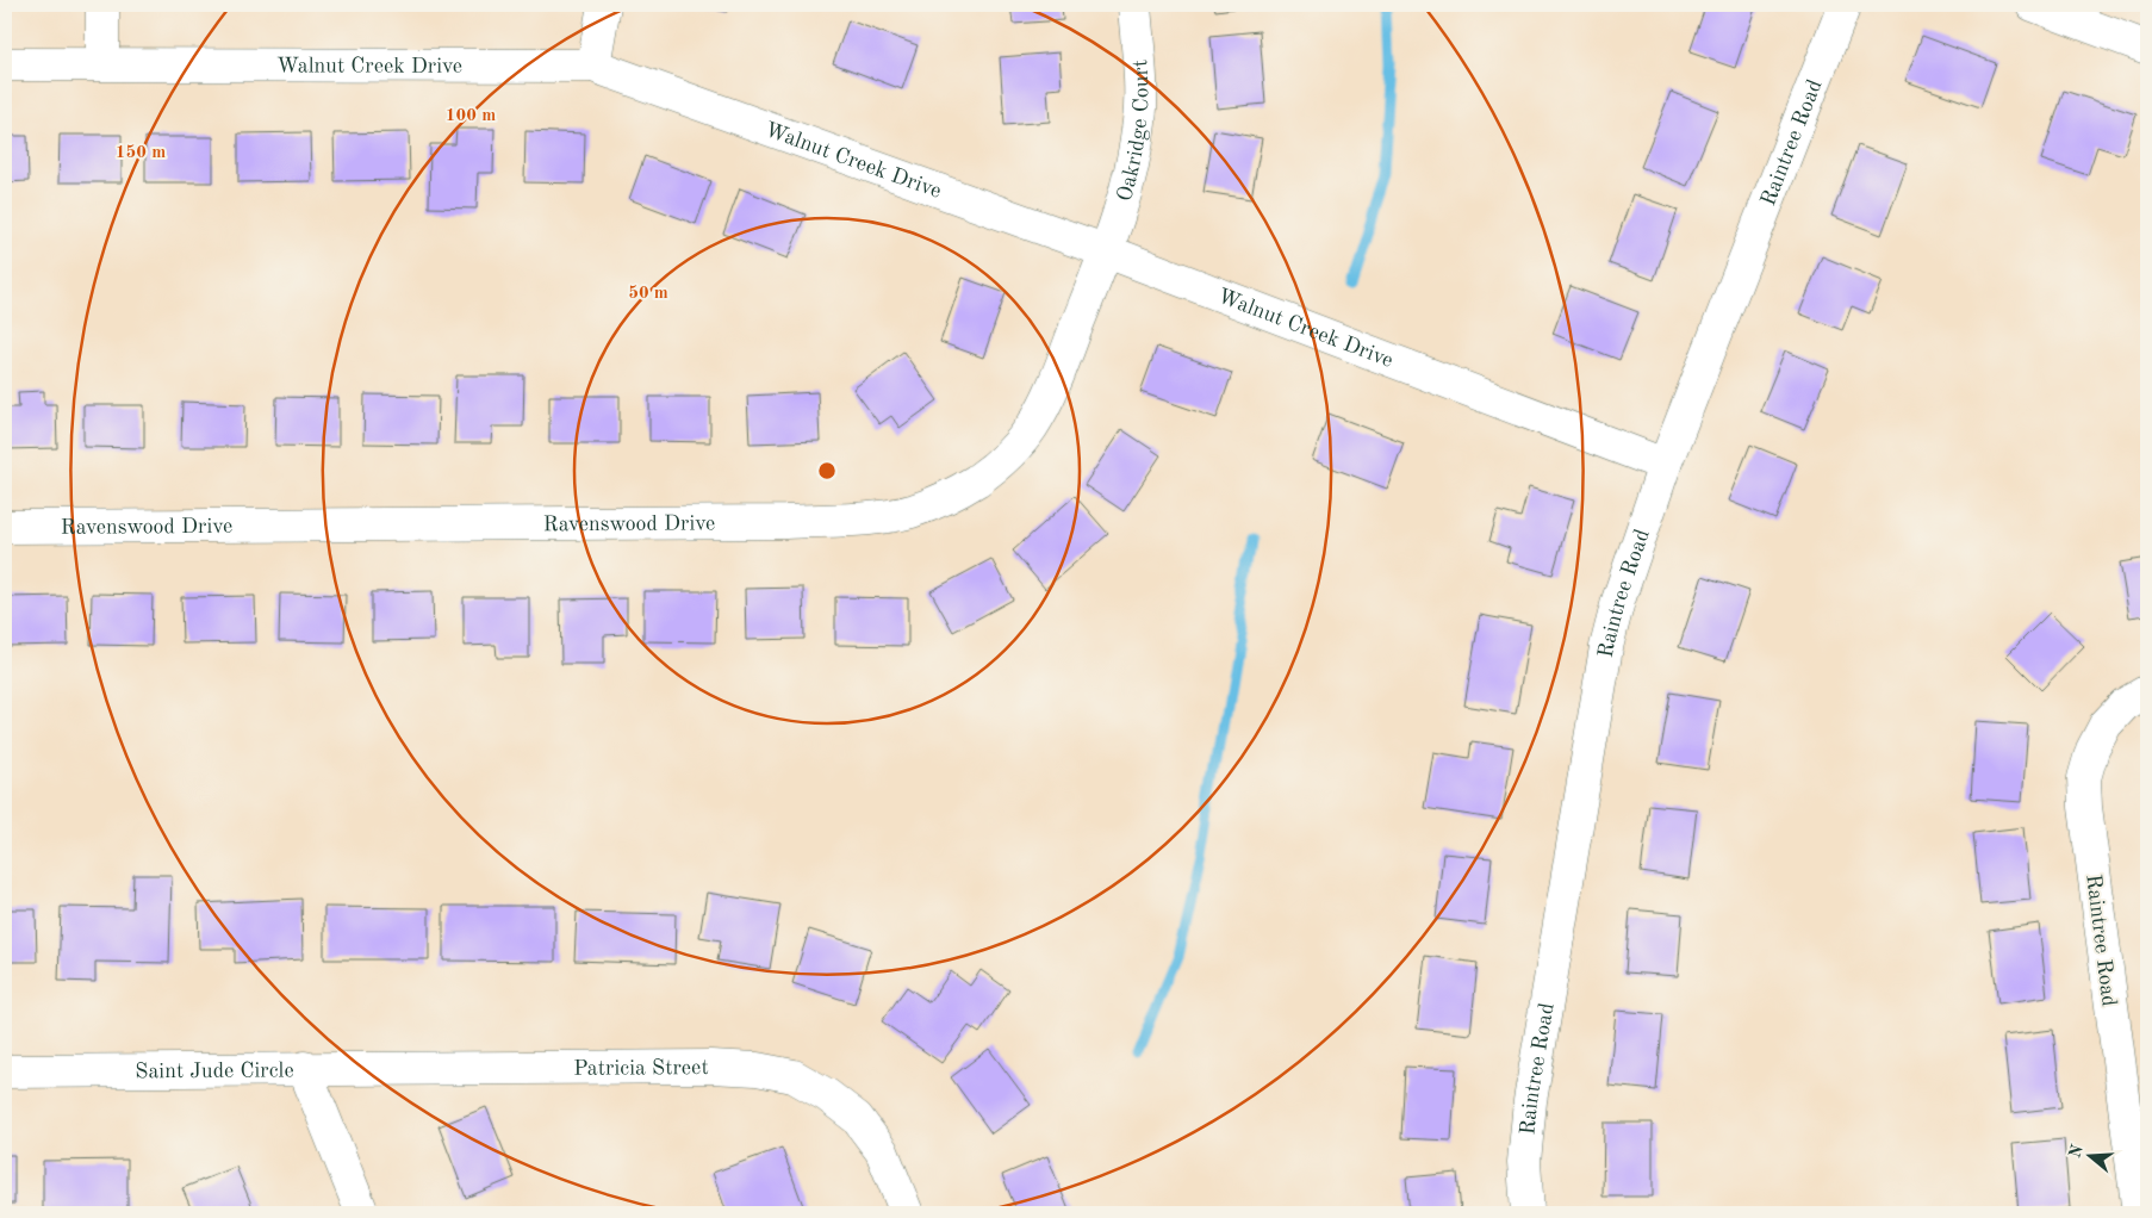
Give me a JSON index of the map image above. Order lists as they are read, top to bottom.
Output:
{
  "streets": {
    "street": [
      "Walnut Creek Drive",
      "Oakridge Court",
      "Raintree Road",
      "Ravenswood Drive",
      "Patricia Street",
      "Saint Jude Circle"
    ]
  },
  "crossings": [
    ["Walnut Creek Drive", "Oakridge Court"],
    ["Walnut Creek Drive", "Raintree Road"],
    ["Walnut Creek Drive", "Ravenswood Drive"],
    ["Oakridge Court", "Ravenswood Drive"],
    ["Patricia Street", "Saint Jude Circle"]
  ],
  "north": "left",
  "rings": ["100 m", "150 m", "50 m"]
}
